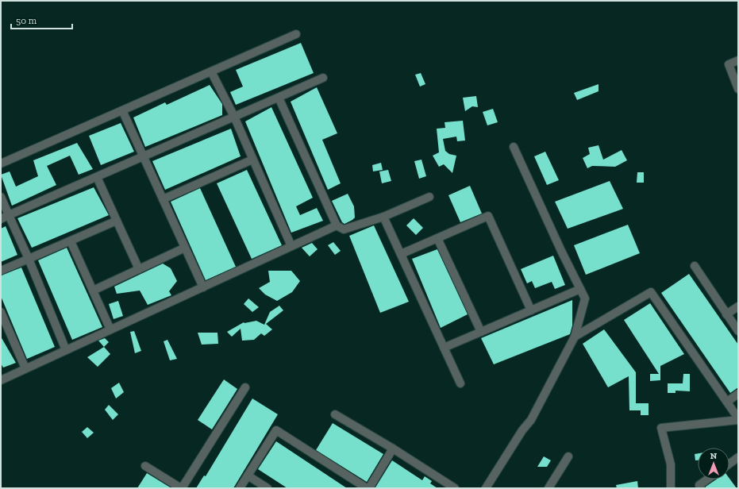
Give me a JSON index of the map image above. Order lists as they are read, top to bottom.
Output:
{
  "scale_bar": "50 m",
  "north": "top"
}
